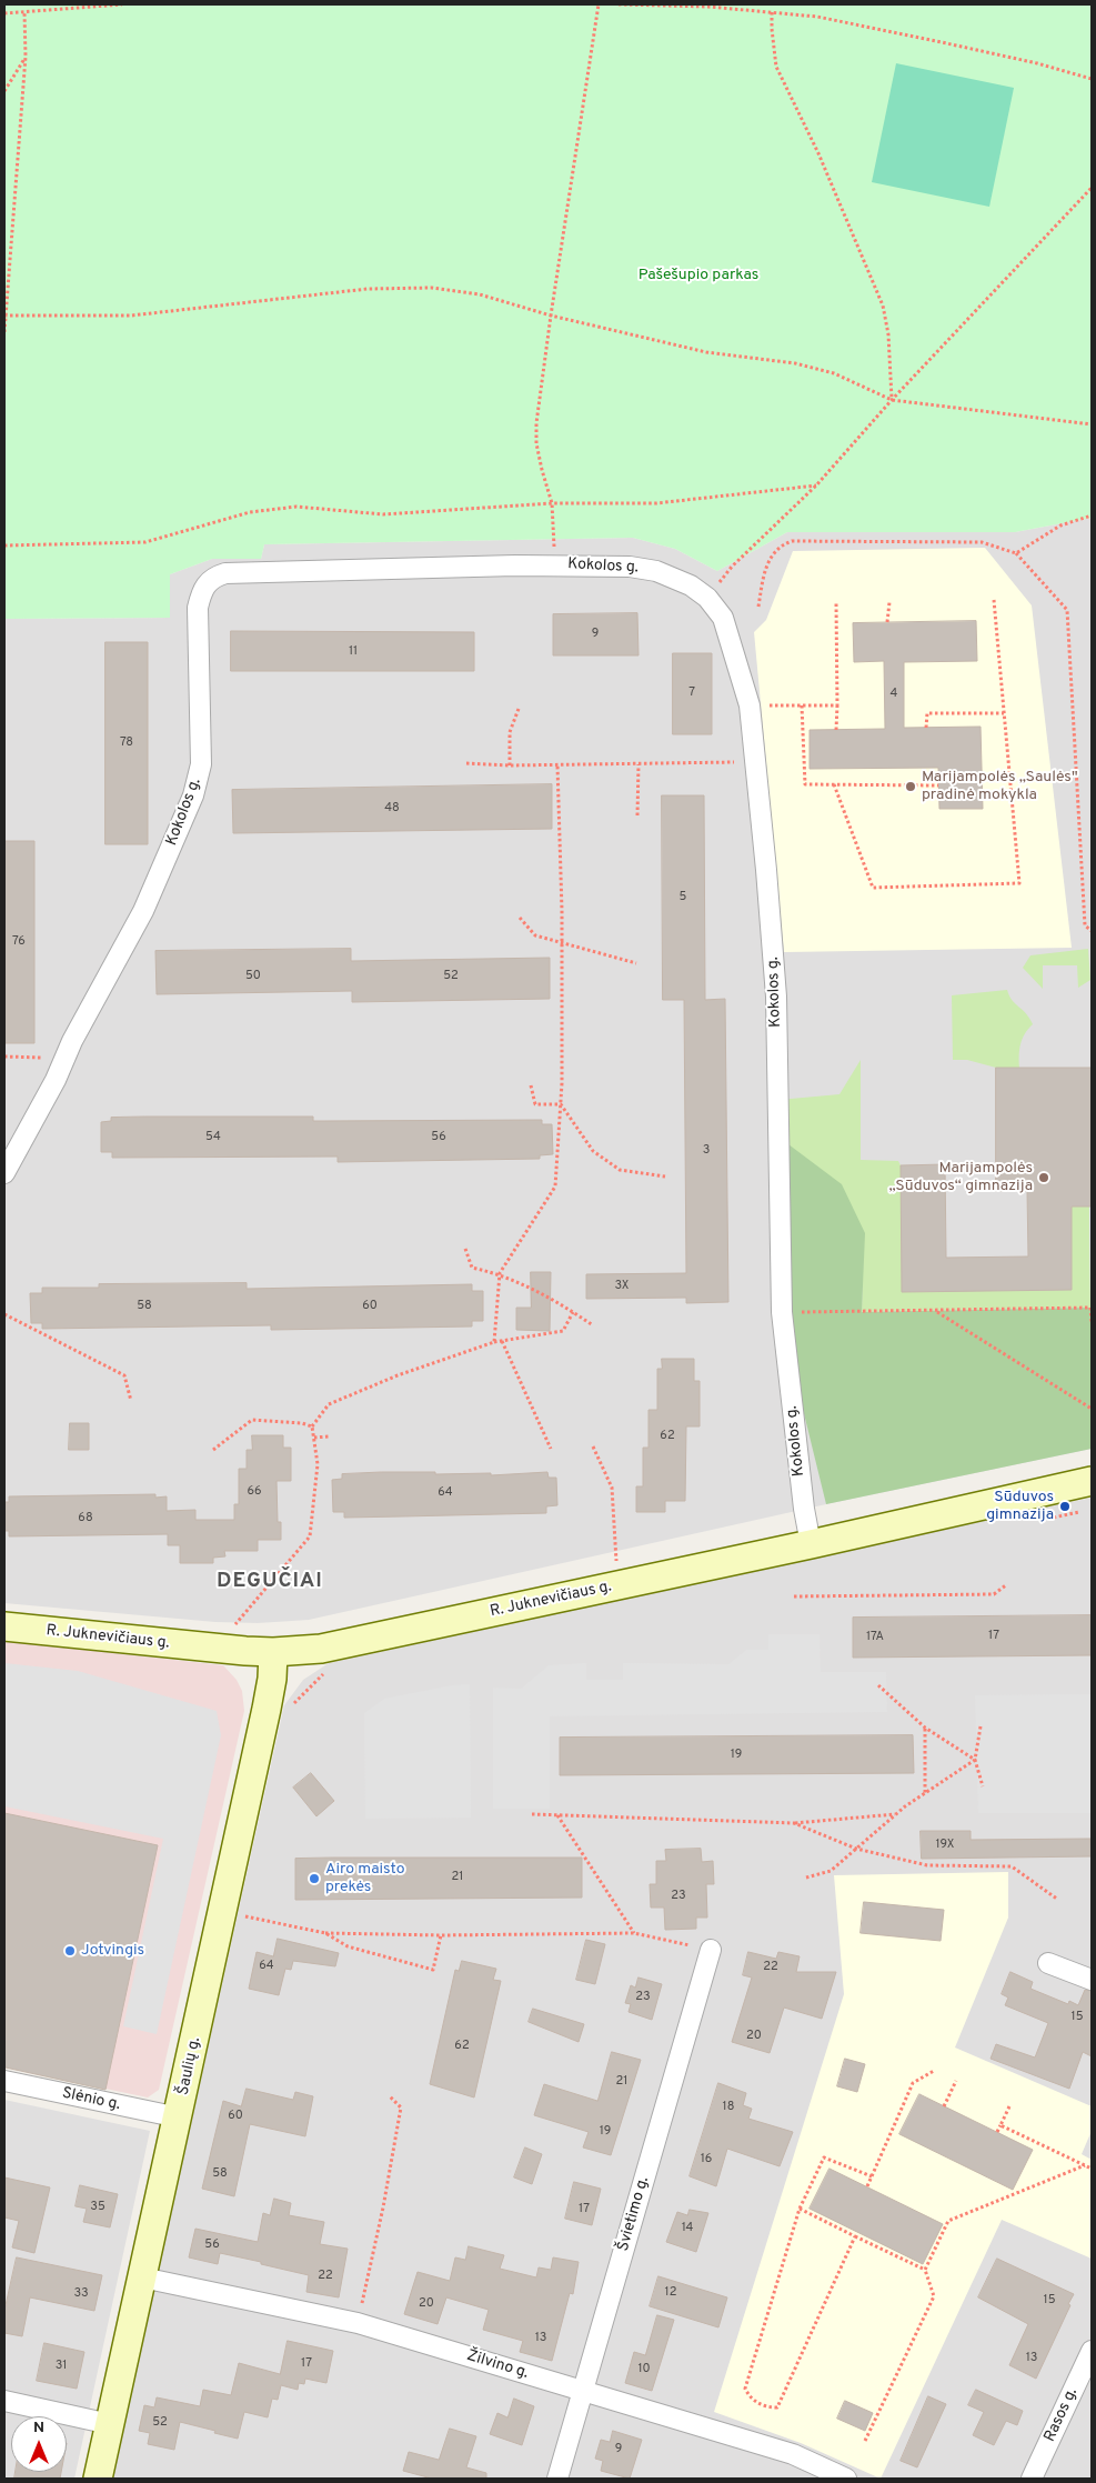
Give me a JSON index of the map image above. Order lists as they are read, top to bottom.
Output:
{
  "streets": {
    "street": [
      "Kokolos g.",
      "R. Juknevičiaus g.",
      "Šaulių g.",
      "Slėnio g.",
      "Švietimo g.",
      "Žilvino g.",
      "Rasos g."
    ]
  },
  "crossings": [
    ["Kokolos g.", "R. Juknevičiaus g."],
    ["R. Juknevičiaus g.", "Šaulių g."],
    ["Šaulių g.", "Slėnio g."],
    ["Šaulių g.", "Žilvino g."],
    ["Švietimo g.", "Žilvino g."]
  ],
  "districts": ["DEGUČIAI"],
  "parks": ["Pašešupio parkas"],
  "places": [
    "Marijampolės ,,Saulės\" pradinė mokykla",
    "Marijampolės „Sūduvos“ gimnazija",
    "Sūduvos gimnazija",
    "Airo maisto prekės",
    "Jotvingis"
  ],
  "house_numbers": [
    "9",
    "11",
    "7",
    "4",
    "78",
    "48",
    "5",
    "76",
    "50",
    "52",
    "54",
    "56",
    "3",
    "3X",
    "58",
    "60",
    "62",
    "66",
    "64",
    "68",
    "17",
    "17A",
    "19",
    "19X",
    "21",
    "23",
    "64",
    "22",
    "23",
    "15",
    "20",
    "62",
    "21",
    "18",
    "60",
    "19",
    "16",
    "58",
    "35",
    "17",
    "14",
    "56",
    "22",
    "12",
    "33",
    "15",
    "20",
    "13",
    "13",
    "17",
    "31",
    "10",
    "52",
    "9"
  ],
  "north": "top"
}
